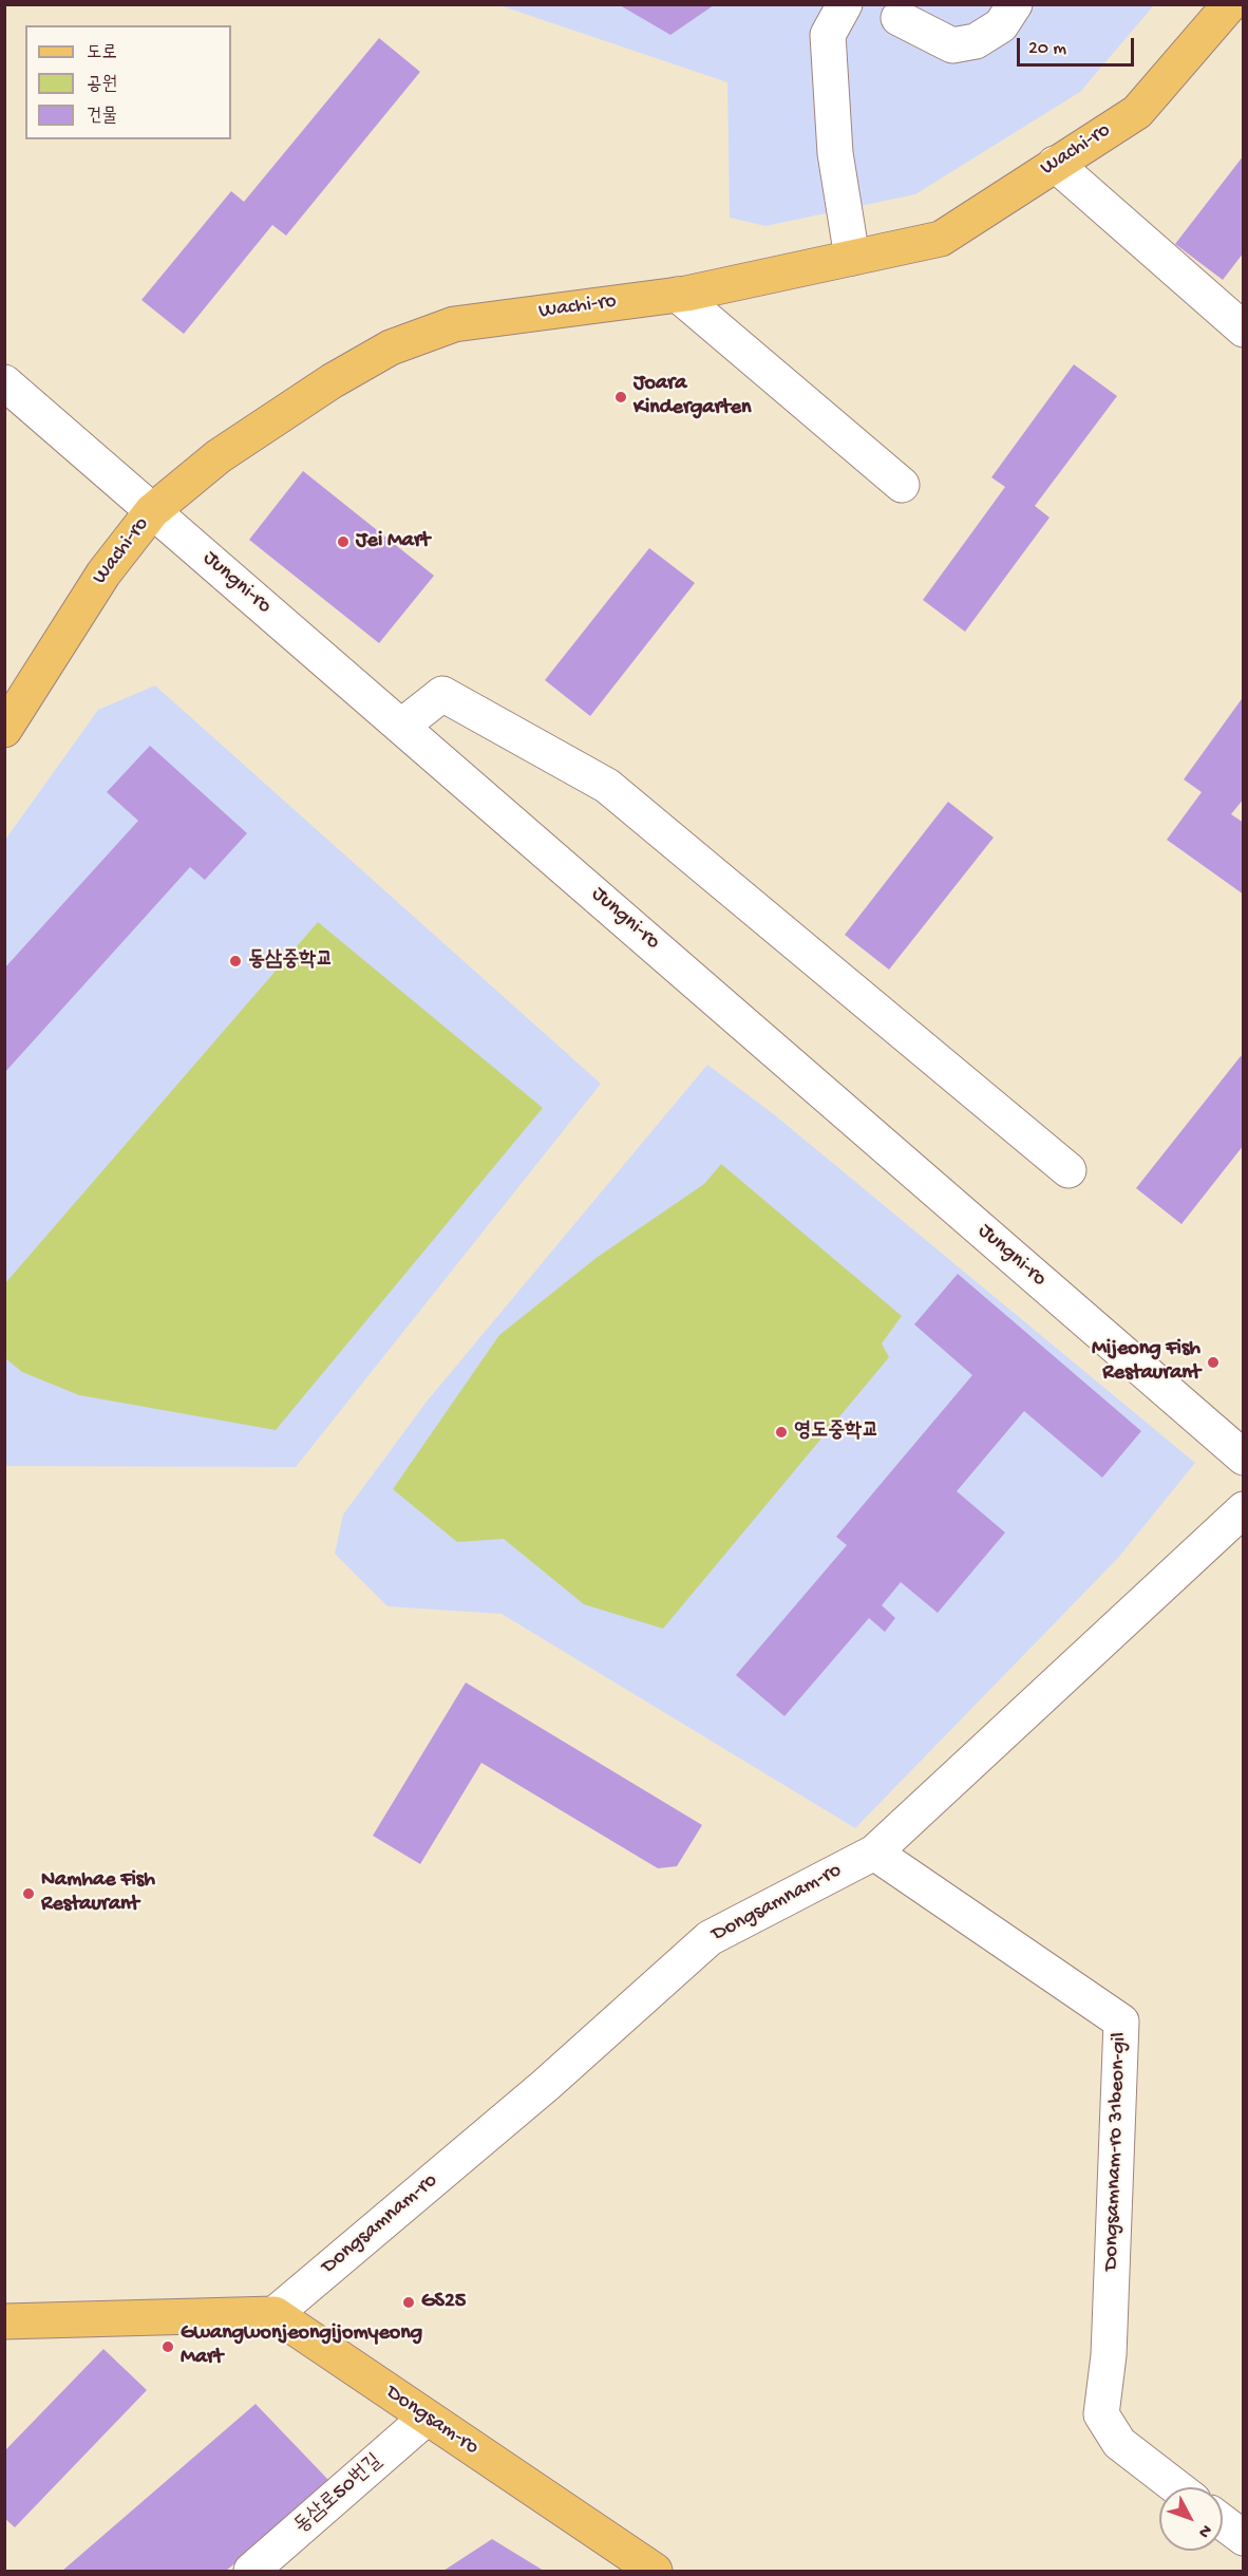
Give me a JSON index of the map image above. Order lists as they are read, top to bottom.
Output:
{
  "streets": {
    "main road": ["Wachi-ro", "Dongsam-ro"],
    "street": [
      "Jungni-ro",
      "Dongsamnam-ro",
      "Dongsamnam-ro 31beon-gil",
      "동삼로50번길"
    ]
  },
  "crossings": [
    ["Wachi-ro", "Jungni-ro"],
    ["Dongsamnam-ro", "Dongsamnam-ro 31beon-gil"],
    ["Dongsamnam-ro", "Dongsam-ro"],
    ["Dongsam-ro", "동삼로50번길"]
  ],
  "places": [
    "Joara Kindergarten",
    "Jei Mart",
    "동삼중학교",
    "Mijeong Fish Restaurant",
    "영도중학교",
    "Namhae Fish Restaurant",
    "GS25",
    "Gwangwonjeongijomyeong Mart"
  ],
  "legend": ["도로", "공원", "건물"],
  "scale_bar": "20 m",
  "north": "bottom right"
}
